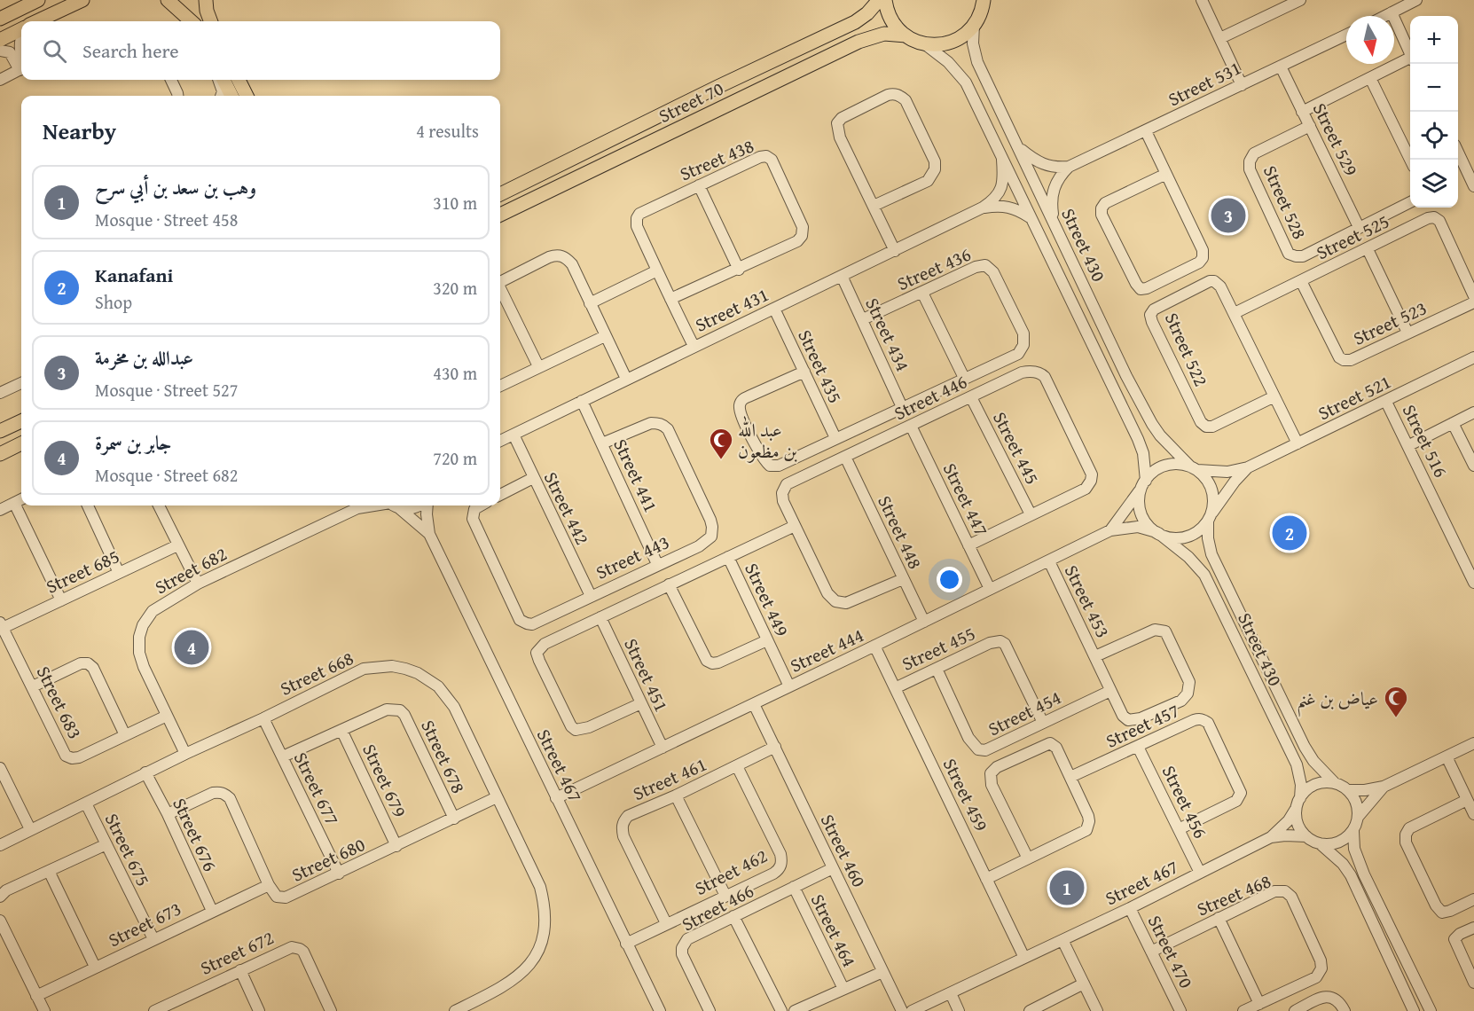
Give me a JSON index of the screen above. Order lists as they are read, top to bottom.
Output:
{
  "streets": {
    "main road": ["Street 70"],
    "street": [
      "Street 531",
      "Street 529",
      "Street 438",
      "Street 528",
      "Street 525",
      "Street 430",
      "Street 436",
      "Street 431",
      "Street 523",
      "Street 434",
      "Street 522",
      "Street 435",
      "Street 446",
      "Street 521",
      "Street 516",
      "Street 445",
      "Street 441",
      "Street 447",
      "Street 442",
      "Street 448",
      "Street 443",
      "Street 682",
      "Street 685",
      "Street 449",
      "Street 453",
      "Street 455",
      "Street 444",
      "Street 668",
      "Street 451",
      "Street 683",
      "Street 454",
      "Street 457",
      "Street 678",
      "Street 467",
      "Street 461",
      "Street 679",
      "Street 677",
      "Street 459",
      "Street 456",
      "Street 676",
      "Street 675",
      "Street 460",
      "Street 680",
      "Street 462",
      "Street 468",
      "Street 466",
      "Street 673",
      "Street 464",
      "Street 470",
      "Street 672"
    ]
  },
  "crossings": [
    ["Street 531", "Street 529"],
    ["Street 531", "Street 430"],
    ["Street 529", "Street 528"],
    ["Street 438", "Street 431"],
    ["Street 525", "Street 523"],
    ["Street 525", "Street 522"],
    ["Street 430", "Street 431"],
    ["Street 430", "Street 521"],
    ["Street 430", "Street 444"],
    ["Street 430", "Street 467"],
    ["Street 436", "Street 434"],
    ["Street 436", "Street 435"],
    ["Street 431", "Street 434"],
    ["Street 431", "Street 435"],
    ["Street 431", "Street 441"],
    ["Street 431", "Street 442"],
    ["Street 522", "Street 521"],
    ["Street 446", "Street 445"],
    ["Street 446", "Street 447"],
    ["Street 446", "Street 448"],
    ["Street 521", "Street 516"],
    ["Street 521", "Street 444"],
    ["Street 441", "Street 443"],
    ["Street 447", "Street 444"],
    ["Street 442", "Street 443"],
    ["Street 448", "Street 444"],
    ["Street 682", "Street 668"],
    ["Street 682", "Street 683"],
    ["Street 685", "Street 683"],
    ["Street 449", "Street 444"],
    ["Street 453", "Street 444"],
    ["Street 453", "Street 454"],
    ["Street 455", "Street 454"],
    ["Street 455", "Street 459"],
    ["Street 444", "Street 451"],
    ["Street 444", "Street 467"],
    ["Street 444", "Street 459"],
    ["Street 444", "Street 460"],
    ["Street 668", "Street 677"],
    ["Street 668", "Street 676"],
    ["Street 668", "Street 675"],
    ["Street 668", "Street 680"],
    ["Street 457", "Street 456"],
    ["Street 678", "Street 679"],
    ["Street 678", "Street 677"],
    ["Street 678", "Street 680"],
    ["Street 467", "Street 459"],
    ["Street 467", "Street 456"],
    ["Street 467", "Street 462"],
    ["Street 467", "Street 470"],
    ["Street 461", "Street 460"],
    ["Street 461", "Street 462"],
    ["Street 679", "Street 680"],
    ["Street 677", "Street 680"],
    ["Street 676", "Street 680"],
    ["Street 676", "Street 673"],
    ["Street 675", "Street 673"],
    ["Street 460", "Street 466"],
    ["Street 680", "Street 673"],
    ["Street 468", "Street 470"],
    ["Street 466", "Street 464"]
  ],
  "places": {
    "mosque": ["عبد الله بن مظعون", "عياض بن غنم"]
  },
  "north": "bottom",
  "page": {
    "map_buttons": ["+", "−"],
    "search": "Search here",
    "heading": ["Nearby", "4 results"],
    "list": [
      {
        "mark": "1",
        "name": "وهب بن سعد بن أبي سرح",
        "note": "Mosque · Street 458",
        "value": "310 m"
      },
      {
        "mark": "2",
        "name": "Kanafani",
        "note": "Shop",
        "value": "320 m"
      },
      {
        "mark": "3",
        "name": "عبدالله بن مخرمة",
        "note": "Mosque · Street 527",
        "value": "430 m"
      },
      {
        "mark": "4",
        "name": "جابر بن سمرة",
        "note": "Mosque · Street 682",
        "value": "720 m"
      }
    ],
    "pins": [
      "3",
      "2",
      "4",
      "1"
    ]
  }
}
